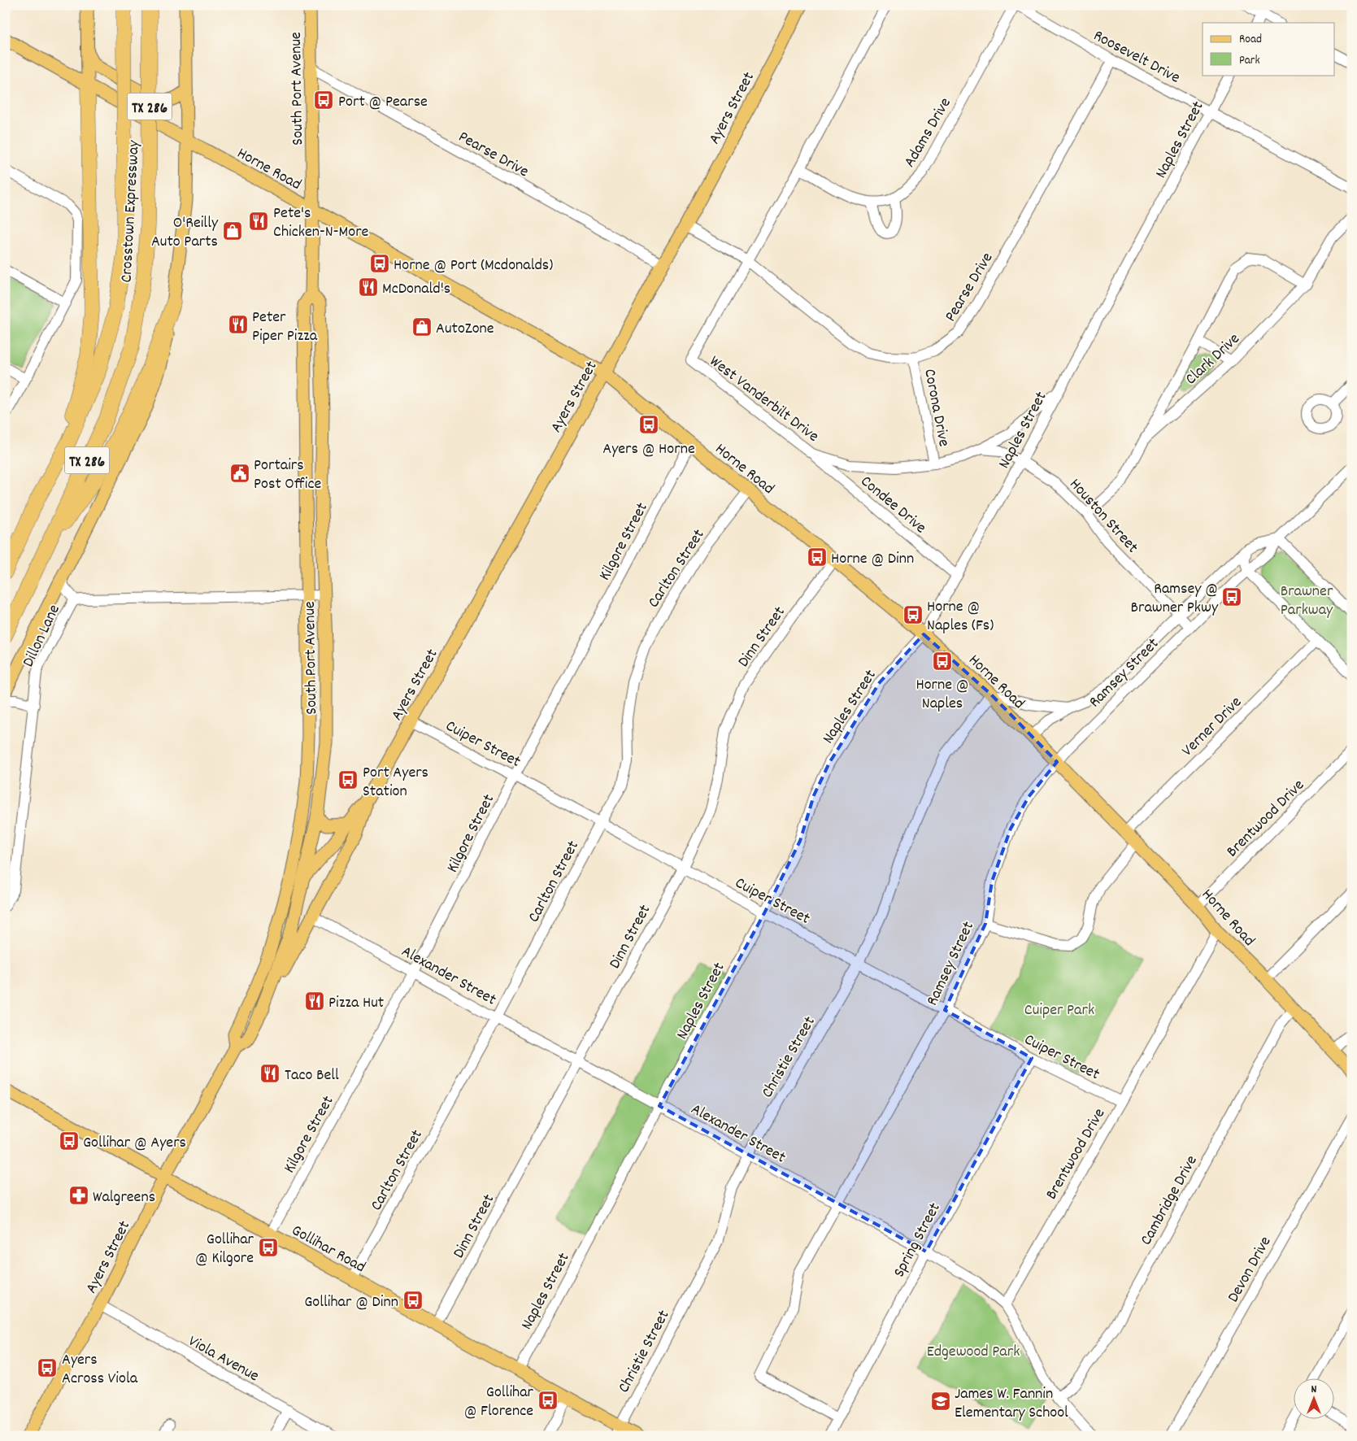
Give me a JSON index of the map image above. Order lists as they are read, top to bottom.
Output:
{
  "streets": {
    "highway": ["TX 286", "Crosstown Expressway"],
    "main road": [
      "South Port Avenue",
      "Ayers Street",
      "Horne Road",
      "Gollihar Road"
    ],
    "street": [
      "Roosevelt Drive",
      "Adams Drive",
      "Naples Street",
      "Pearse Drive",
      "Clark Drive",
      "West Vanderbilt Drive",
      "Corona Drive",
      "Condee Drive",
      "Houston Street",
      "Kilgore Street",
      "Carlton Street",
      "Dillon Lane",
      "Dinn Street",
      "Ramsey Street",
      "Verner Drive",
      "Cuiper Street",
      "Brentwood Drive",
      "Alexander Street",
      "Christie Street",
      "Cambridge Drive",
      "Spring Street",
      "Devon Drive",
      "Viola Avenue"
    ]
  },
  "crossings": [
    ["Roosevelt Drive", "Adams Drive"],
    ["Roosevelt Drive", "Naples Street"],
    ["Roosevelt Drive", "Pearse Drive"],
    ["South Port Avenue", "Ayers Street"],
    ["South Port Avenue", "Pearse Drive"],
    ["South Port Avenue", "Horne Road"],
    ["South Port Avenue", "Dillon Lane"],
    ["Ayers Street", "Pearse Drive"],
    ["Ayers Street", "Horne Road"],
    ["Ayers Street", "Cuiper Street"],
    ["Ayers Street", "Alexander Street"],
    ["Ayers Street", "Gollihar Road"],
    ["Ayers Street", "Viola Avenue"],
    ["Adams Drive", "West Vanderbilt Drive"],
    ["Naples Street", "Horne Road"],
    ["Naples Street", "West Vanderbilt Drive"],
    ["Naples Street", "Condee Drive"],
    ["Naples Street", "Houston Street"],
    ["Naples Street", "Cuiper Street"],
    ["Naples Street", "Alexander Street"],
    ["Naples Street", "Gollihar Road"],
    ["Pearse Drive", "West Vanderbilt Drive"],
    ["Pearse Drive", "Corona Drive"],
    ["Horne Road", "Kilgore Street"],
    ["Horne Road", "Carlton Street"],
    ["Horne Road", "Dinn Street"],
    ["Horne Road", "Ramsey Street"],
    ["Horne Road", "Verner Drive"],
    ["Horne Road", "Brentwood Drive"],
    ["Horne Road", "Christie Street"],
    ["Horne Road", "Cambridge Drive"],
    ["Clark Drive", "Houston Street"],
    ["West Vanderbilt Drive", "Corona Drive"],
    ["West Vanderbilt Drive", "Condee Drive"],
    ["West Vanderbilt Drive", "Houston Street"],
    ["Houston Street", "Ramsey Street"],
    ["Kilgore Street", "Cuiper Street"],
    ["Kilgore Street", "Alexander Street"],
    ["Kilgore Street", "Gollihar Road"],
    ["Carlton Street", "Cuiper Street"],
    ["Carlton Street", "Alexander Street"],
    ["Carlton Street", "Gollihar Road"],
    ["Dinn Street", "Cuiper Street"],
    ["Dinn Street", "Alexander Street"],
    ["Dinn Street", "Gollihar Road"],
    ["Ramsey Street", "Cuiper Street"],
    ["Ramsey Street", "Alexander Street"],
    ["Ramsey Street", "Spring Street"],
    ["Cuiper Street", "Brentwood Drive"],
    ["Cuiper Street", "Christie Street"],
    ["Cuiper Street", "Spring Street"],
    ["Brentwood Drive", "Alexander Street"],
    ["Alexander Street", "Christie Street"],
    ["Alexander Street", "Cambridge Drive"],
    ["Alexander Street", "Spring Street"],
    ["Christie Street", "Gollihar Road"]
  ],
  "parks": ["Brawner Parkway", "Cuiper Park", "Edgewood Park"],
  "places": {
    "bus stop": [
      "Port @ Pearse",
      "Horne @ Port (Mcdonalds)",
      "Ayers @ Horne",
      "Horne @ Dinn",
      "Ramsey @ Brawner Pkwy",
      "Horne @ Naples (Fs)",
      "Horne @ Naples",
      "Port Ayers Station",
      "Gollihar @ Ayers",
      "Gollihar @ Kilgore",
      "Gollihar @ Dinn",
      "Ayers Across Viola",
      "Gollihar @ Florence"
    ],
    "restaurant": [
      "Pete's Chicken-N-More",
      "McDonald's",
      "Peter Piper Pizza",
      "Pizza Hut",
      "Taco Bell"
    ],
    "shop": ["O'Reilly Auto Parts", "AutoZone"],
    "public building": ["Portairs Post Office"],
    "pharmacy": ["Walgreens"],
    "school or university": ["James W. Fannin Elementary School"]
  },
  "legend": ["Road", "Park"],
  "north": "top"
}
